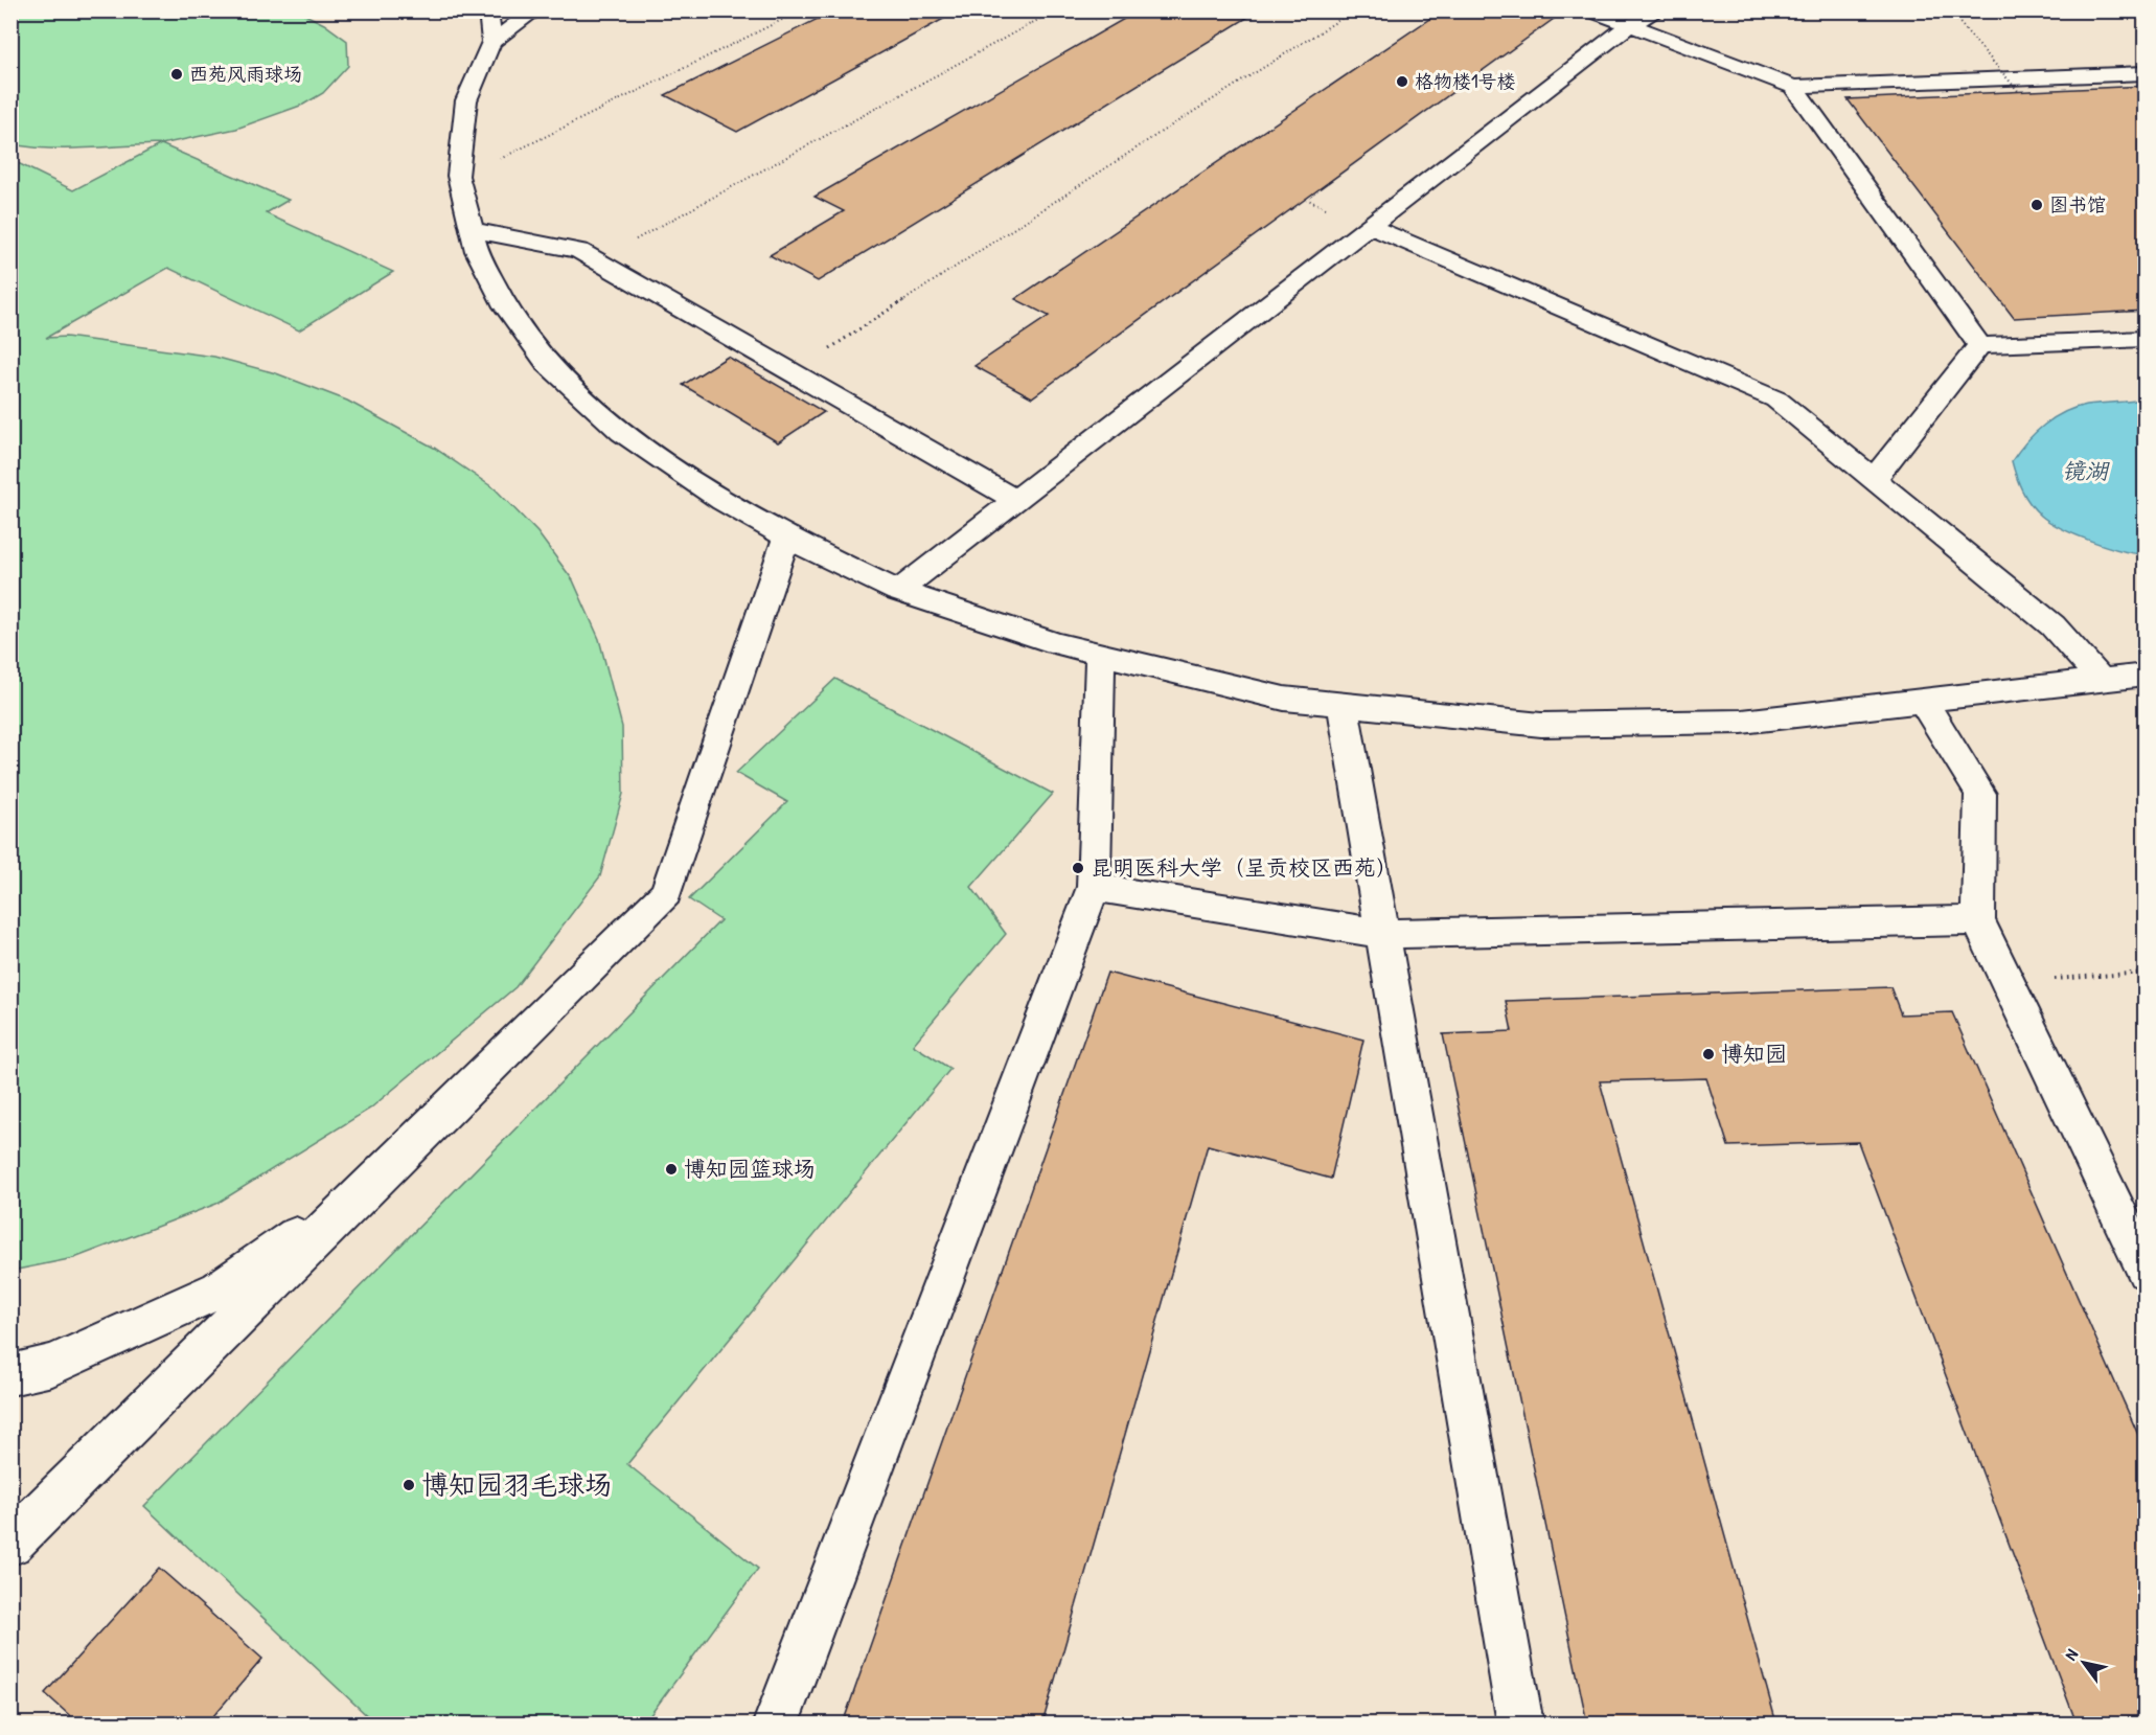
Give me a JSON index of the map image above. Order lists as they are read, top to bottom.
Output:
{
  "water": ["镜湖"],
  "places": [
    "西苑风雨球场",
    "格物楼1号楼",
    "图书馆",
    "昆明医科大学（呈贡校区西苑）",
    "博知园",
    "博知园篮球场",
    "博知园羽毛球场"
  ],
  "north": "top left"
}
